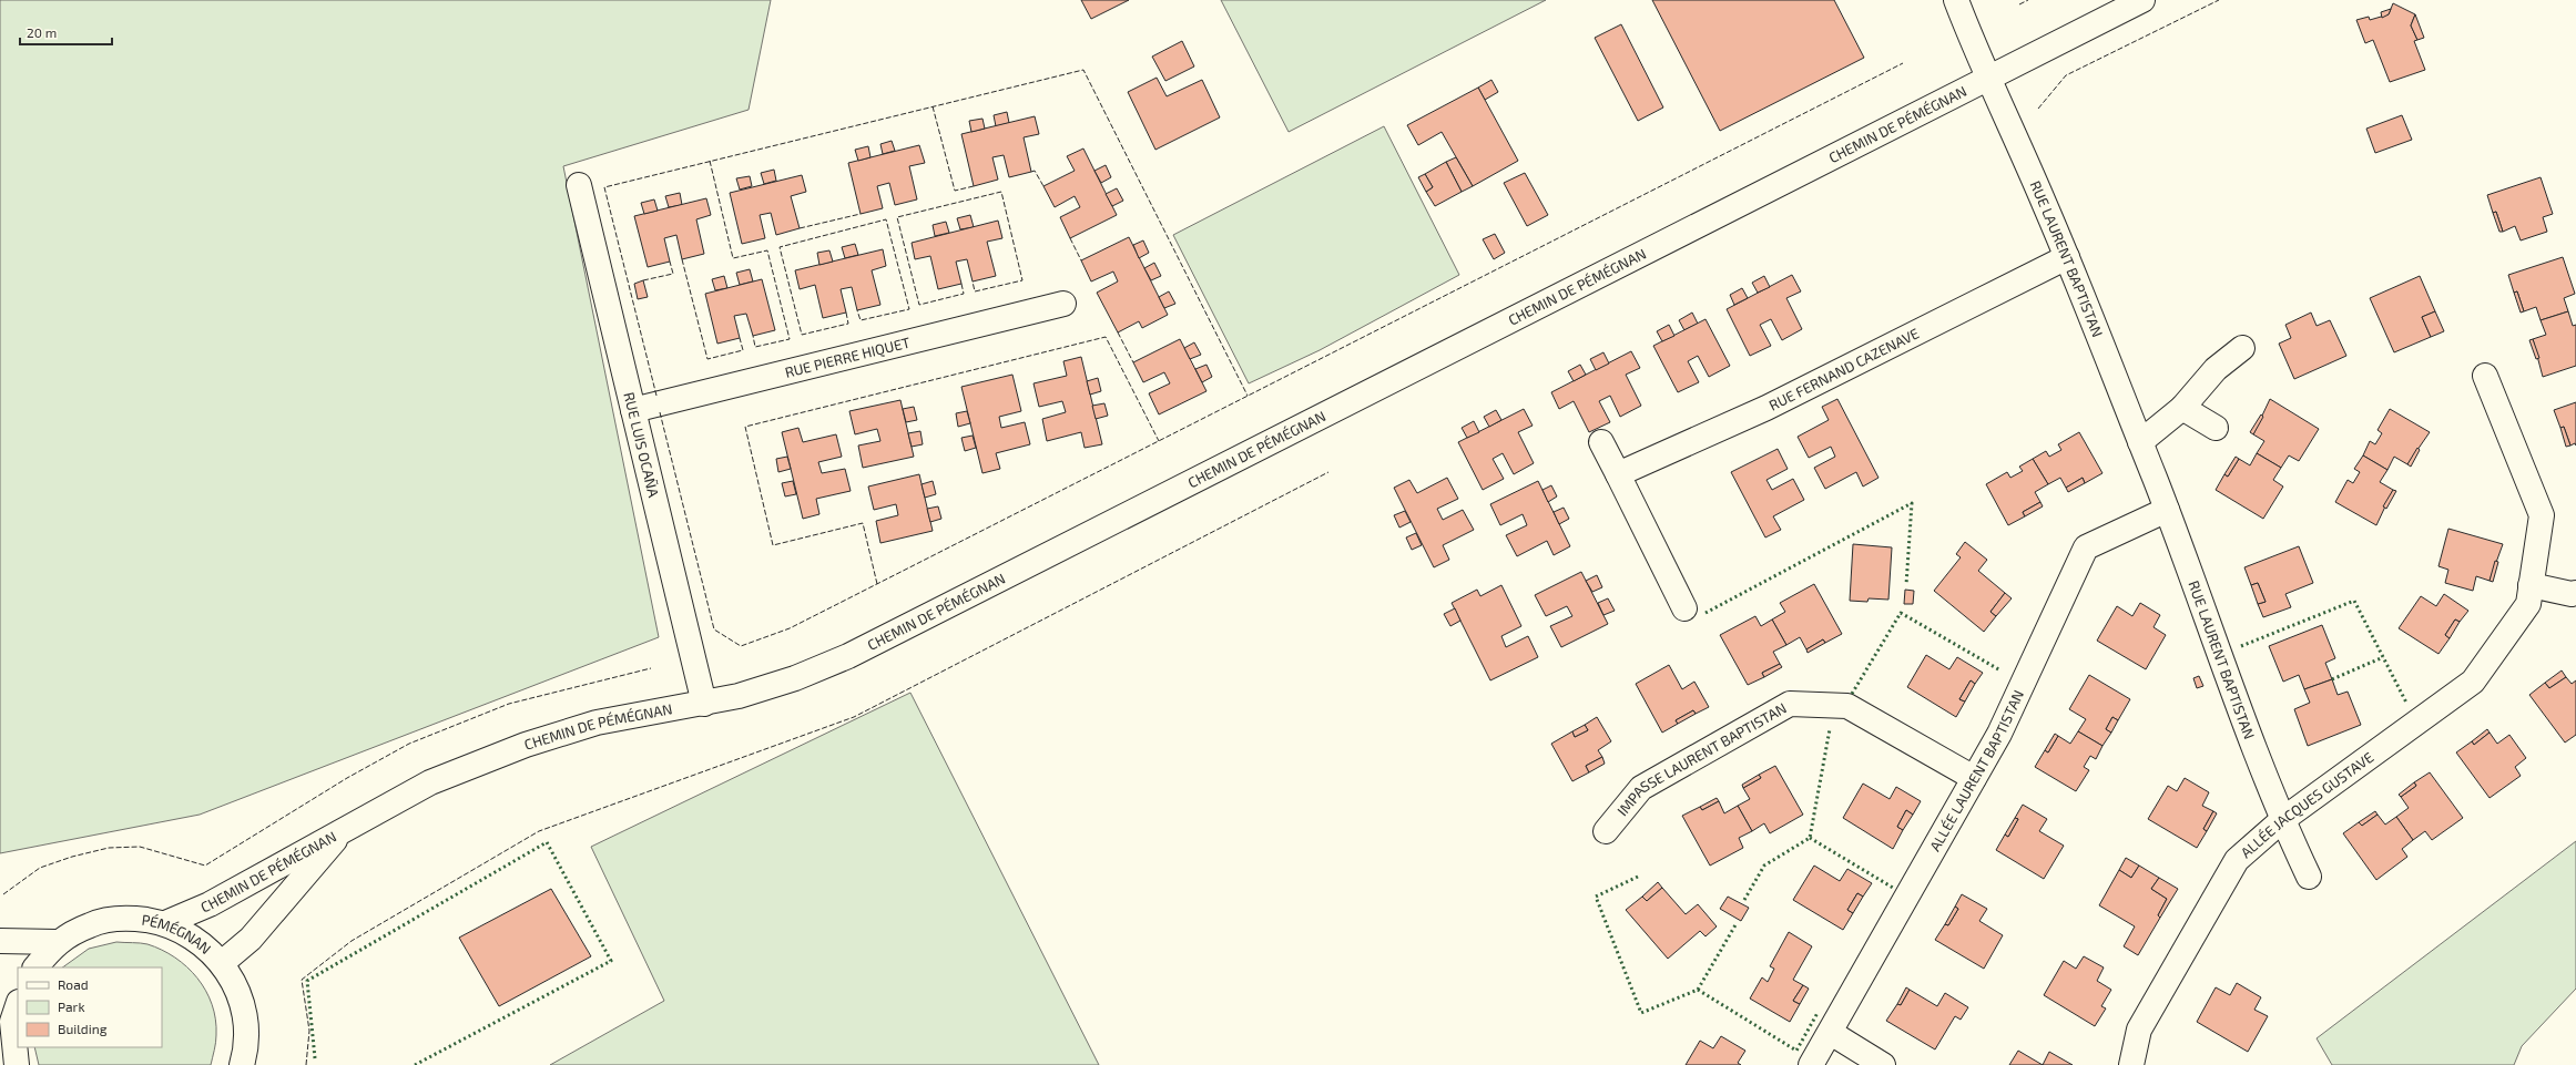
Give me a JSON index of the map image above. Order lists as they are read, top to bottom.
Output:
{
  "streets": {
    "street": [
      "CHEMIN DE PÉMÉGNAN",
      "RUE LAURENT BAPTISTAN",
      "RUE PIERRE HIQUET",
      "RUE FERNAND CAZENAVE",
      "RUE LUIS OCAÑA",
      "IMPASSE LAURENT BAPTISTAN",
      "ALLÉE LAURENT BAPTISTAN",
      "ALLÉE JACQUES GUSTAVE",
      "PÉMÉGNAN"
    ]
  },
  "crossings": [
    ["CHEMIN DE PÉMÉGNAN", "RUE LAURENT BAPTISTAN"],
    ["CHEMIN DE PÉMÉGNAN", "RUE LUIS OCAÑA"],
    ["CHEMIN DE PÉMÉGNAN", "PÉMÉGNAN"],
    ["RUE LAURENT BAPTISTAN", "RUE FERNAND CAZENAVE"],
    ["RUE LAURENT BAPTISTAN", "ALLÉE LAURENT BAPTISTAN"],
    ["RUE LAURENT BAPTISTAN", "ALLÉE JACQUES GUSTAVE"],
    ["RUE PIERRE HIQUET", "RUE LUIS OCAÑA"],
    ["IMPASSE LAURENT BAPTISTAN", "ALLÉE LAURENT BAPTISTAN"]
  ],
  "legend": ["Road", "Park", "Building"],
  "scale_bar": "20 m"
}
